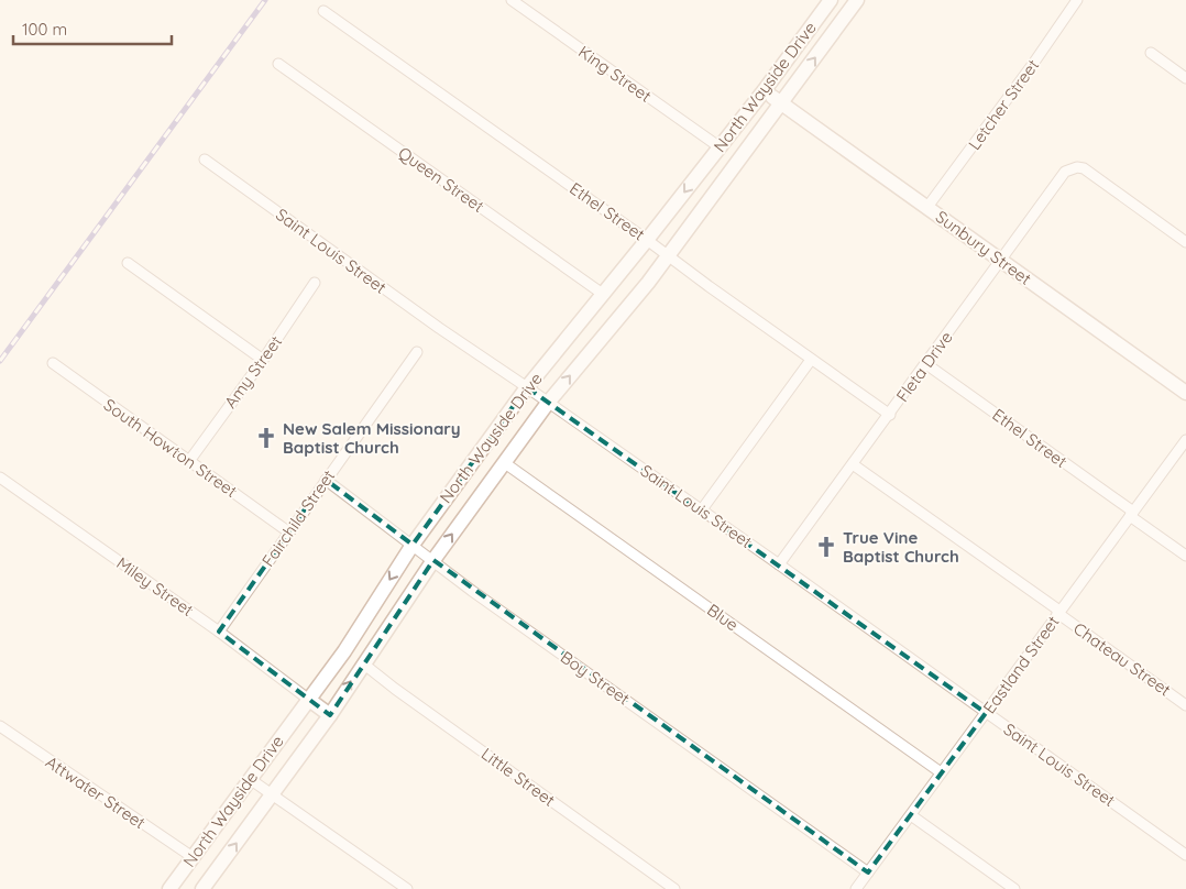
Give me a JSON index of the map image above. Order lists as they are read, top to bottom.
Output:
{
  "streets": {
    "main road": ["North Wayside Drive", "Sunbury Street"],
    "street": [
      "King Street",
      "Letcher Street",
      "Queen Street",
      "Ethel Street",
      "Saint Louis Street",
      "Fleta Drive",
      "Amy Street",
      "South Howton Street",
      "Fairchild Street",
      "Miley Street",
      "Blue",
      "Chateau Street",
      "Eastland Street",
      "Boy Street",
      "Little Street",
      "Attwater Street"
    ]
  },
  "crossings": [
    ["King Street", "North Wayside Drive"],
    ["North Wayside Drive", "Queen Street"],
    ["North Wayside Drive", "Ethel Street"],
    ["North Wayside Drive", "Sunbury Street"],
    ["North Wayside Drive", "Saint Louis Street"],
    ["North Wayside Drive", "Miley Street"],
    ["North Wayside Drive", "Blue"],
    ["North Wayside Drive", "Boy Street"],
    ["North Wayside Drive", "Little Street"],
    ["North Wayside Drive", "Attwater Street"],
    ["Letcher Street", "Sunbury Street"],
    ["Ethel Street", "Fleta Drive"],
    ["Ethel Street", "Eastland Street"],
    ["Sunbury Street", "Fleta Drive"],
    ["Saint Louis Street", "Fleta Drive"],
    ["Saint Louis Street", "Eastland Street"],
    ["Fleta Drive", "Chateau Street"],
    ["Amy Street", "South Howton Street"],
    ["South Howton Street", "Fairchild Street"],
    ["Fairchild Street", "Miley Street"],
    ["Fairchild Street", "Boy Street"],
    ["Blue", "Eastland Street"],
    ["Chateau Street", "Eastland Street"],
    ["Eastland Street", "Boy Street"]
  ],
  "places": {
    "church": ["New Salem Missionary Baptist Church", "True Vine Baptist Church"]
  },
  "scale_bar": "100 m"
}
